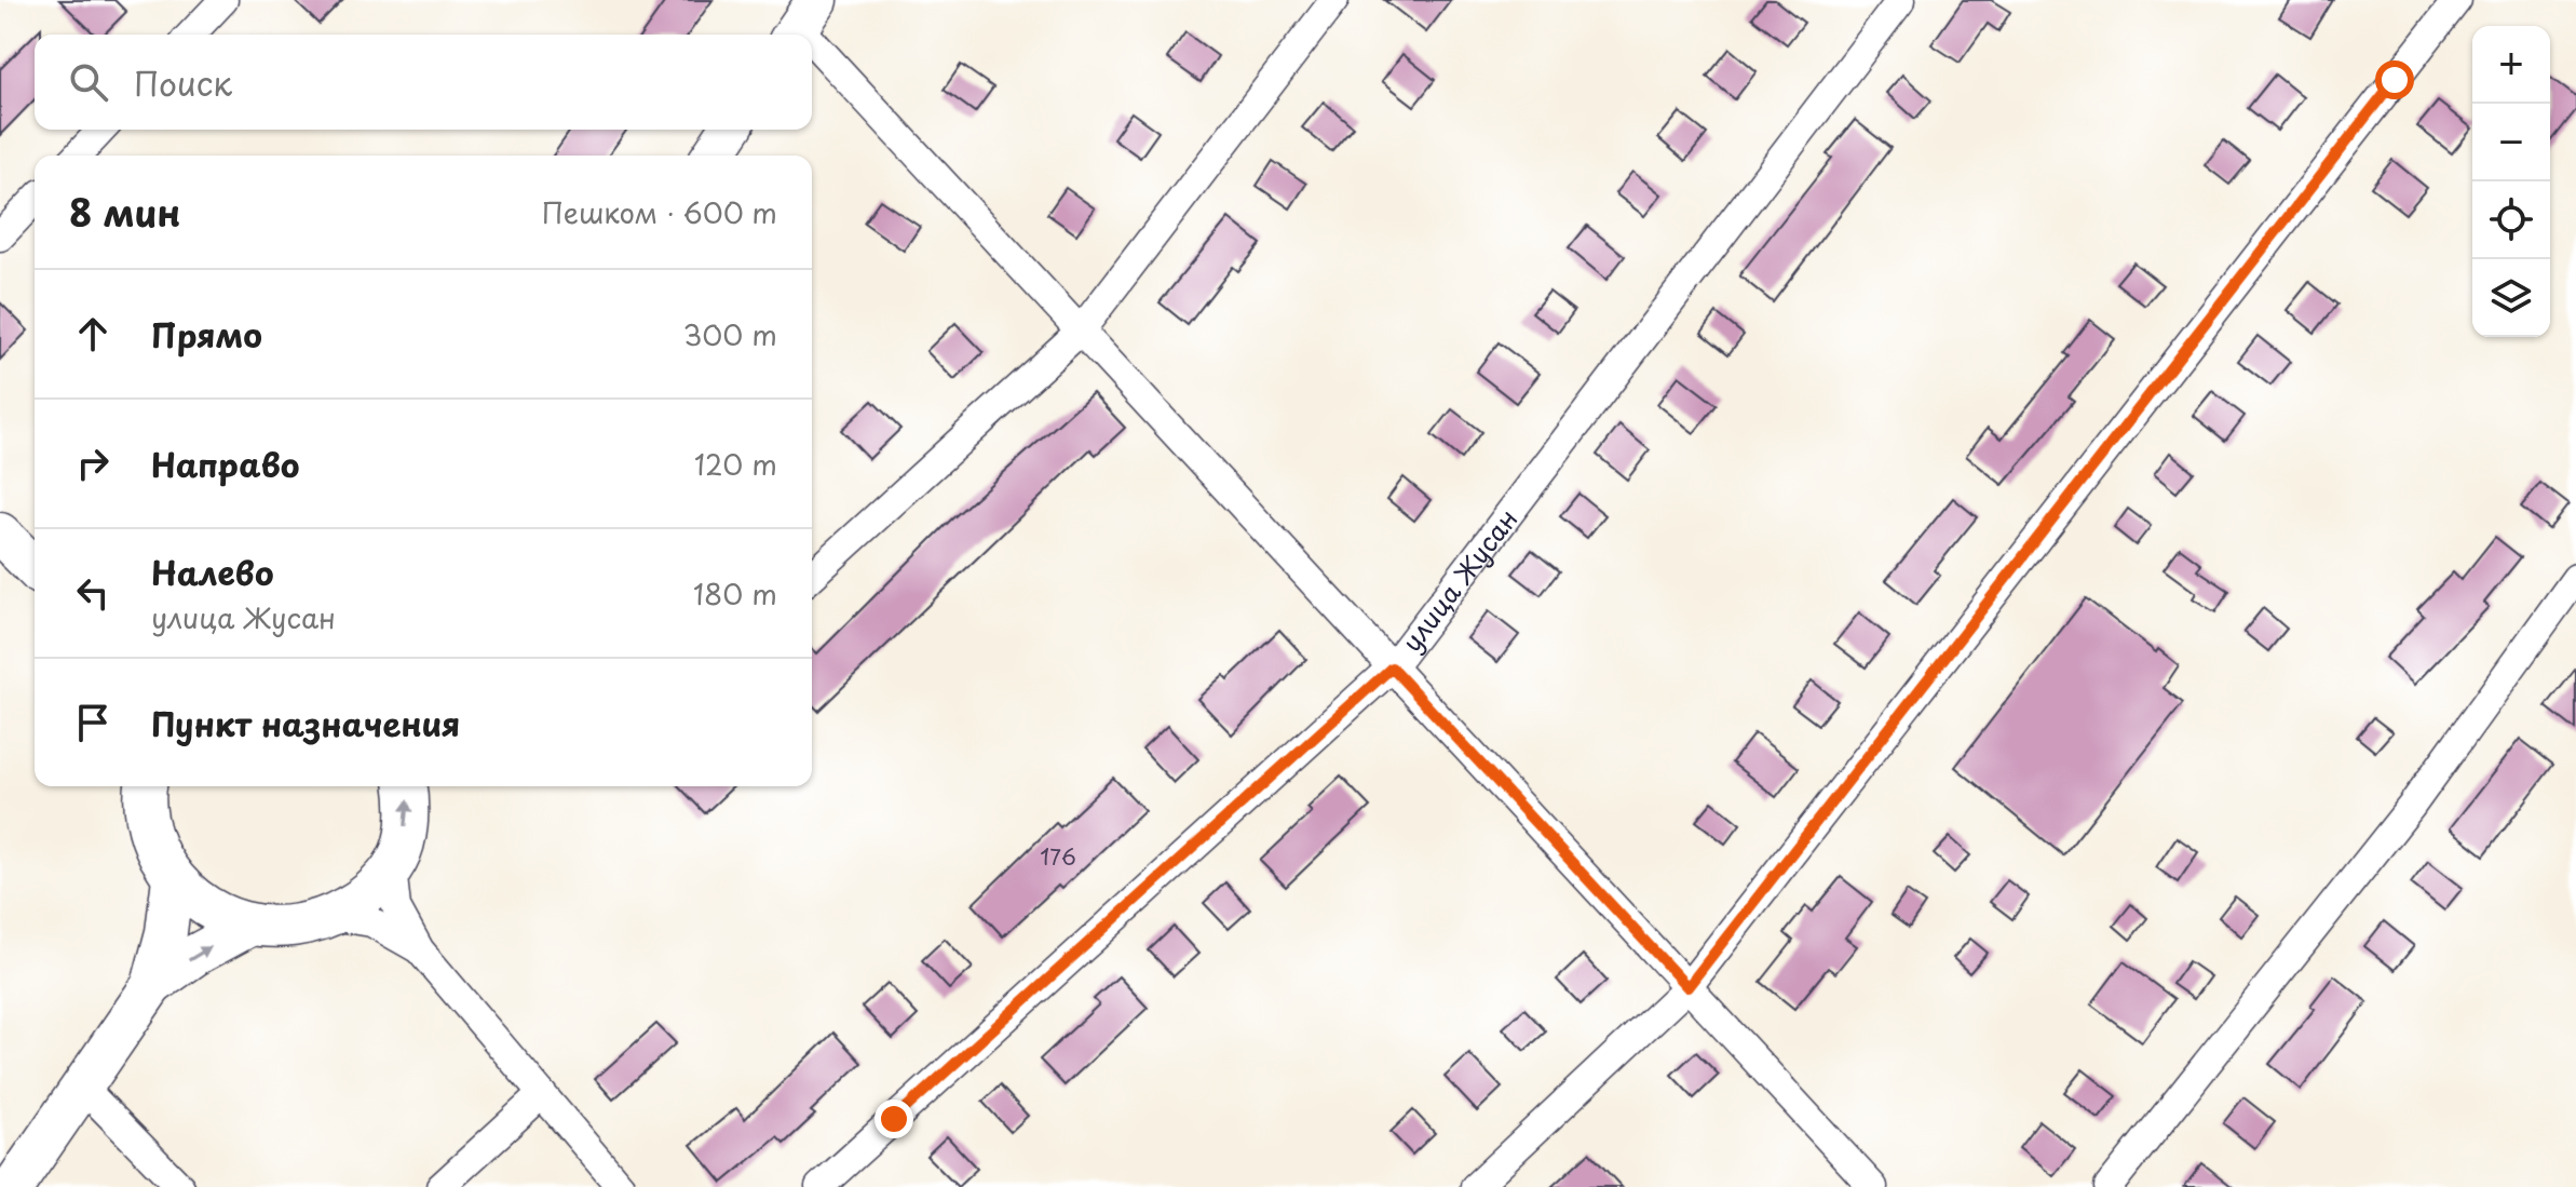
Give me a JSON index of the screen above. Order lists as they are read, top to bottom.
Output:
{
  "streets": {
    "street": ["улица Жусан"]
  },
  "house_numbers": ["176"],
  "page": {
    "map_buttons": ["+", "−"],
    "search": "Поиск",
    "heading": ["8 мин", "Пешком · 600 m"],
    "list": [
      ["Прямо", "300 m"],
      ["Направо", "120 m"],
      ["Налево", "улица Жусан", "180 m"],
      "Пункт назначения"
    ]
  }
}
